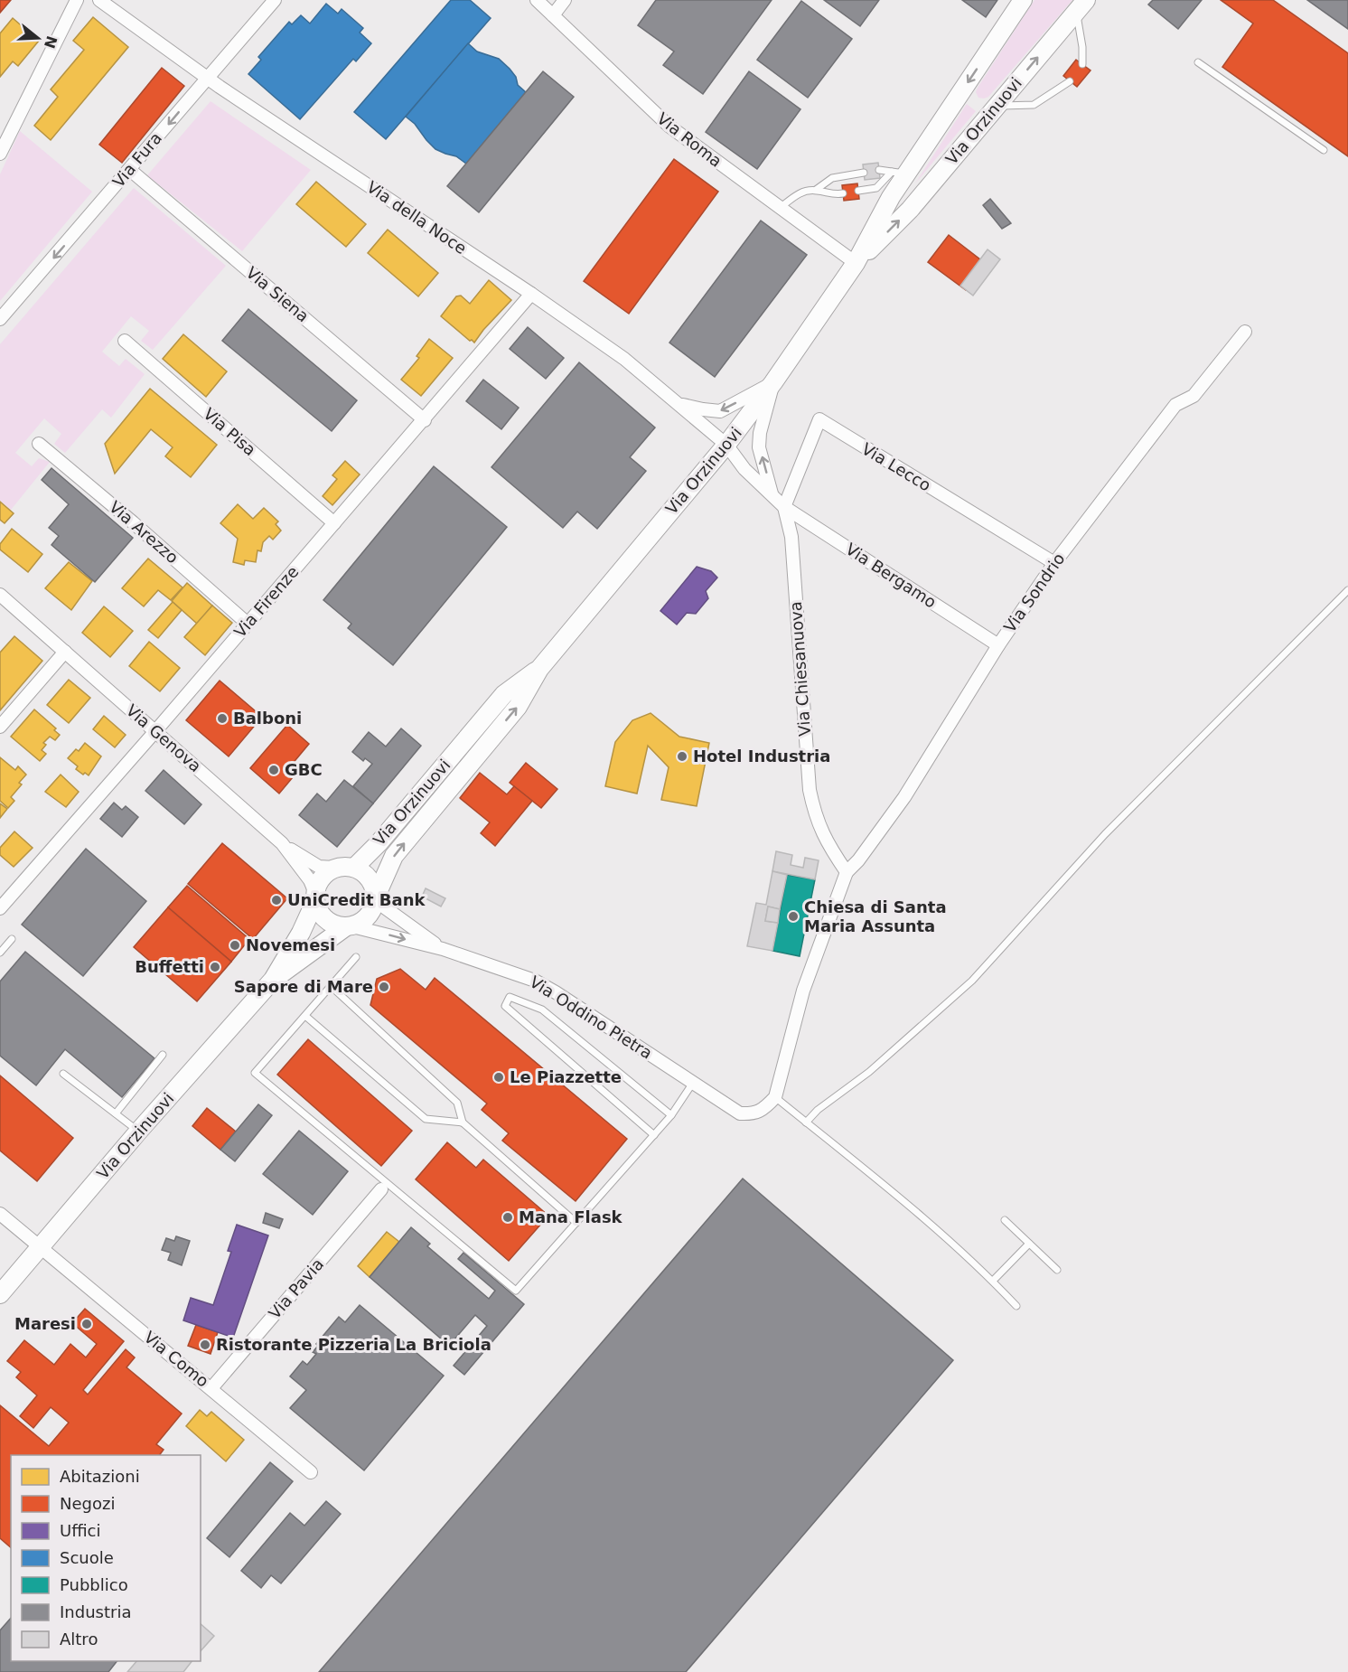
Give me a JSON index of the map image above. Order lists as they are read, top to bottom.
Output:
{
  "streets": {
    "main road": ["Via Orzinuovi"],
    "street": [
      "Via Roma",
      "Via Fura",
      "Via della Noce",
      "Via Siena",
      "Via Pisa",
      "Via Lecco",
      "Via Arezzo",
      "Via Bergamo",
      "Via Sondrio",
      "Via Firenze",
      "Via Chiesanuova",
      "Via Genova",
      "Via Oddino Pietra",
      "Via Pavia",
      "Via Como"
    ]
  },
  "crossings": [
    ["Via Orzinuovi", "Via Roma"],
    ["Via Orzinuovi", "Via della Noce"],
    ["Via Orzinuovi", "Via Genova"],
    ["Via Orzinuovi", "Via Oddino Pietra"],
    ["Via Orzinuovi", "Via Como"],
    ["Via Fura", "Via della Noce"],
    ["Via Fura", "Via Siena"],
    ["Via della Noce", "Via Firenze"],
    ["Via Siena", "Via Firenze"],
    ["Via Pisa", "Via Firenze"],
    ["Via Lecco", "Via Bergamo"],
    ["Via Lecco", "Via Sondrio"],
    ["Via Lecco", "Via Chiesanuova"],
    ["Via Arezzo", "Via Firenze"],
    ["Via Bergamo", "Via Sondrio"],
    ["Via Bergamo", "Via Chiesanuova"],
    ["Via Sondrio", "Via Chiesanuova"],
    ["Via Firenze", "Via Genova"],
    ["Via Genova", "Via Oddino Pietra"],
    ["Via Pavia", "Via Como"]
  ],
  "one_way": ["Via Fura"],
  "places": [
    "Balboni",
    "Hotel Industria",
    "GBC",
    "UniCredit Bank",
    "Chiesa di Santa Maria Assunta",
    "Novemesi",
    "Buffetti",
    "Sapore di Mare",
    "Le Piazzette",
    "Mana Flask",
    "Maresi",
    "Ristorante Pizzeria La Briciola"
  ],
  "legend": [
    "Abitazioni",
    "Negozi",
    "Uffici",
    "Scuole",
    "Pubblico",
    "Industria",
    "Altro"
  ],
  "north": "right"
}
